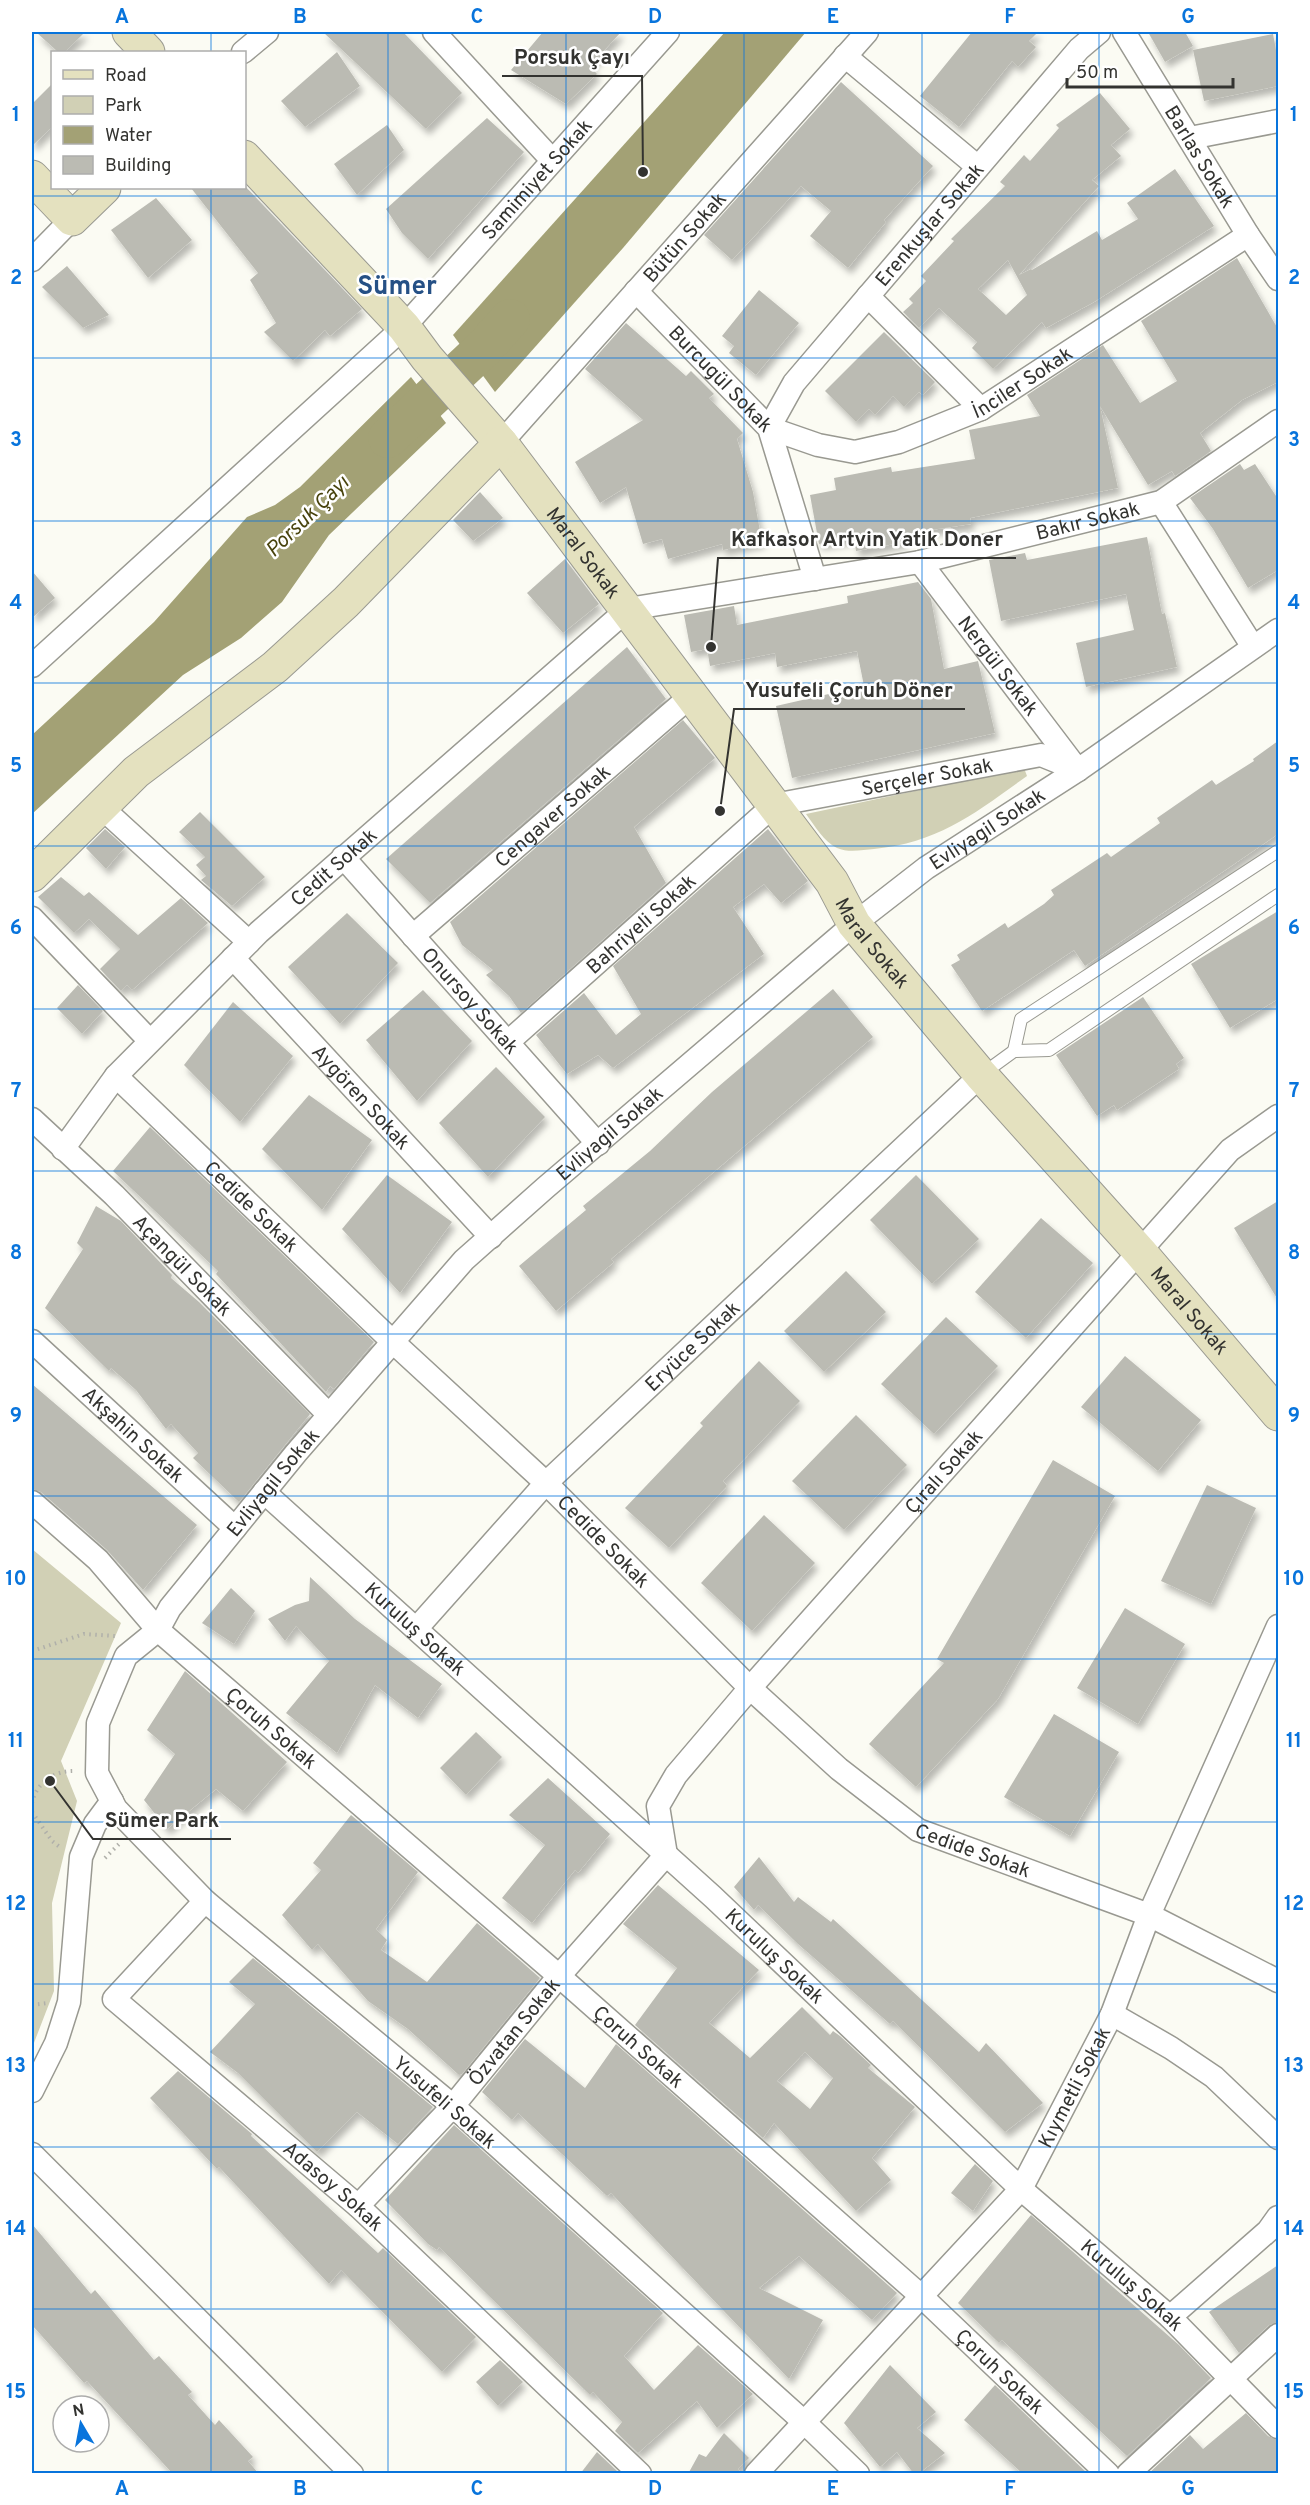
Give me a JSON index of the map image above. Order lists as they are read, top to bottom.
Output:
{
  "streets": {
    "street": [
      "Barlas Sokak",
      "Samimiyet Sokak",
      "Erenkuşlar Sokak",
      "Bütün Sokak",
      "Burcugül Sokak",
      "İnciler Sokak",
      "Bakır Sokak",
      "Maral Sokak",
      "Nergül Sokak",
      "Serçeler Sokak",
      "Cengaver Sokak",
      "Evliyagil Sokak",
      "Cedit Sokak",
      "Bahriyeli Sokak",
      "Onursoy Sokak",
      "Aygören Sokak",
      "Cedide Sokak",
      "Açangül Sokak",
      "Eryüce Sokak",
      "Akşahin Sokak",
      "Çıralı Sokak",
      "Kuruluş Sokak",
      "Çoruh Sokak",
      "Özvatan Sokak",
      "Kıymetli Sokak",
      "Yusufeli Sokak",
      "Adasoy Sokak"
    ]
  },
  "crossings": [
    ["Barlas Sokak", "İnciler Sokak"],
    ["Samimiyet Sokak", "Maral Sokak"],
    ["Erenkuşlar Sokak", "Burcugül Sokak"],
    ["Erenkuşlar Sokak", "İnciler Sokak"],
    ["Bütün Sokak", "Burcugül Sokak"],
    ["Bütün Sokak", "Maral Sokak"],
    ["Burcugül Sokak", "İnciler Sokak"],
    ["Burcugül Sokak", "Bakır Sokak"],
    ["Bakır Sokak", "Maral Sokak"],
    ["Bakır Sokak", "Nergül Sokak"],
    ["Bakır Sokak", "Cedit Sokak"],
    ["Maral Sokak", "Serçeler Sokak"],
    ["Maral Sokak", "Cengaver Sokak"],
    ["Maral Sokak", "Evliyagil Sokak"],
    ["Maral Sokak", "Cedit Sokak"],
    ["Maral Sokak", "Bahriyeli Sokak"],
    ["Maral Sokak", "Eryüce Sokak"],
    ["Maral Sokak", "Çıralı Sokak"],
    ["Nergül Sokak", "Serçeler Sokak"],
    ["Nergül Sokak", "Evliyagil Sokak"],
    ["Serçeler Sokak", "Evliyagil Sokak"],
    ["Serçeler Sokak", "Bahriyeli Sokak"],
    ["Cengaver Sokak", "Onursoy Sokak"],
    ["Evliyagil Sokak", "Onursoy Sokak"],
    ["Evliyagil Sokak", "Aygören Sokak"],
    ["Evliyagil Sokak", "Cedide Sokak"],
    ["Evliyagil Sokak", "Açangül Sokak"],
    ["Evliyagil Sokak", "Akşahin Sokak"],
    ["Evliyagil Sokak", "Kuruluş Sokak"],
    ["Evliyagil Sokak", "Çoruh Sokak"],
    ["Evliyagil Sokak", "Yusufeli Sokak"],
    ["Cedit Sokak", "Onursoy Sokak"],
    ["Cedit Sokak", "Aygören Sokak"],
    ["Cedit Sokak", "Cedide Sokak"],
    ["Cedit Sokak", "Açangül Sokak"],
    ["Bahriyeli Sokak", "Onursoy Sokak"],
    ["Cedide Sokak", "Eryüce Sokak"],
    ["Cedide Sokak", "Çıralı Sokak"],
    ["Cedide Sokak", "Kıymetli Sokak"],
    ["Eryüce Sokak", "Kuruluş Sokak"],
    ["Çıralı Sokak", "Kuruluş Sokak"],
    ["Çıralı Sokak", "Özvatan Sokak"],
    ["Kuruluş Sokak", "Özvatan Sokak"],
    ["Kuruluş Sokak", "Kıymetli Sokak"],
    ["Çoruh Sokak", "Özvatan Sokak"],
    ["Çoruh Sokak", "Kıymetli Sokak"],
    ["Özvatan Sokak", "Yusufeli Sokak"],
    ["Özvatan Sokak", "Adasoy Sokak"],
    ["Kıymetli Sokak", "Yusufeli Sokak"],
    ["Yusufeli Sokak", "Adasoy Sokak"]
  ],
  "districts": ["Sümer"],
  "water": ["Porsuk Çayı"],
  "places": [
    "Porsuk Çayı",
    "Kafkasor Artvin Yatik Doner",
    "Yusufeli Çoruh Döner",
    "Sümer Park"
  ],
  "legend": [
    "Road",
    "Park",
    "Water",
    "Building"
  ],
  "scale_bar": "50 m",
  "north": "top",
  "grid": {
    "columns": [
      "A",
      "B",
      "C",
      "D",
      "E",
      "F",
      "G"
    ],
    "rows": [
      "1",
      "2",
      "3",
      "4",
      "5",
      "6",
      "7",
      "8",
      "9",
      "10",
      "11",
      "12",
      "13",
      "14",
      "15"
    ]
  }
}
